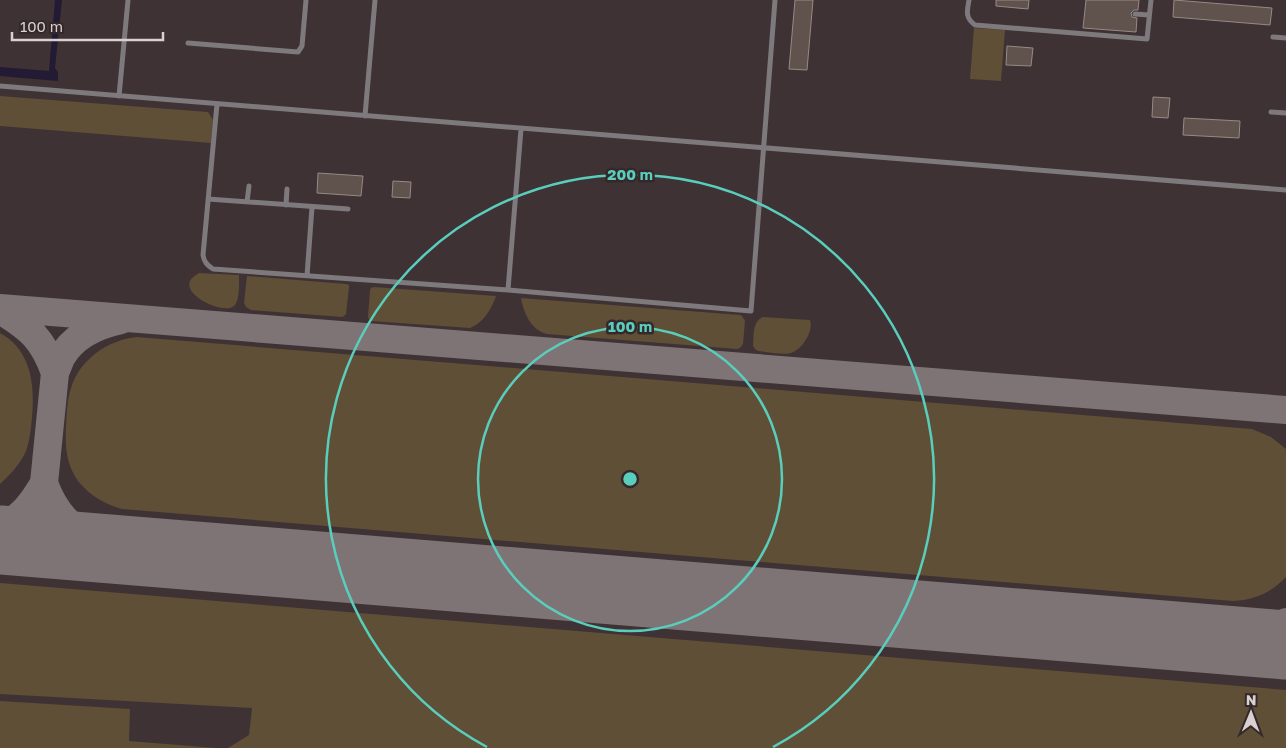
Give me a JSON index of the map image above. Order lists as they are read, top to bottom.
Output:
{
  "scale_bar": "100 m",
  "north": "top",
  "rings": ["200 m", "100 m"]
}
